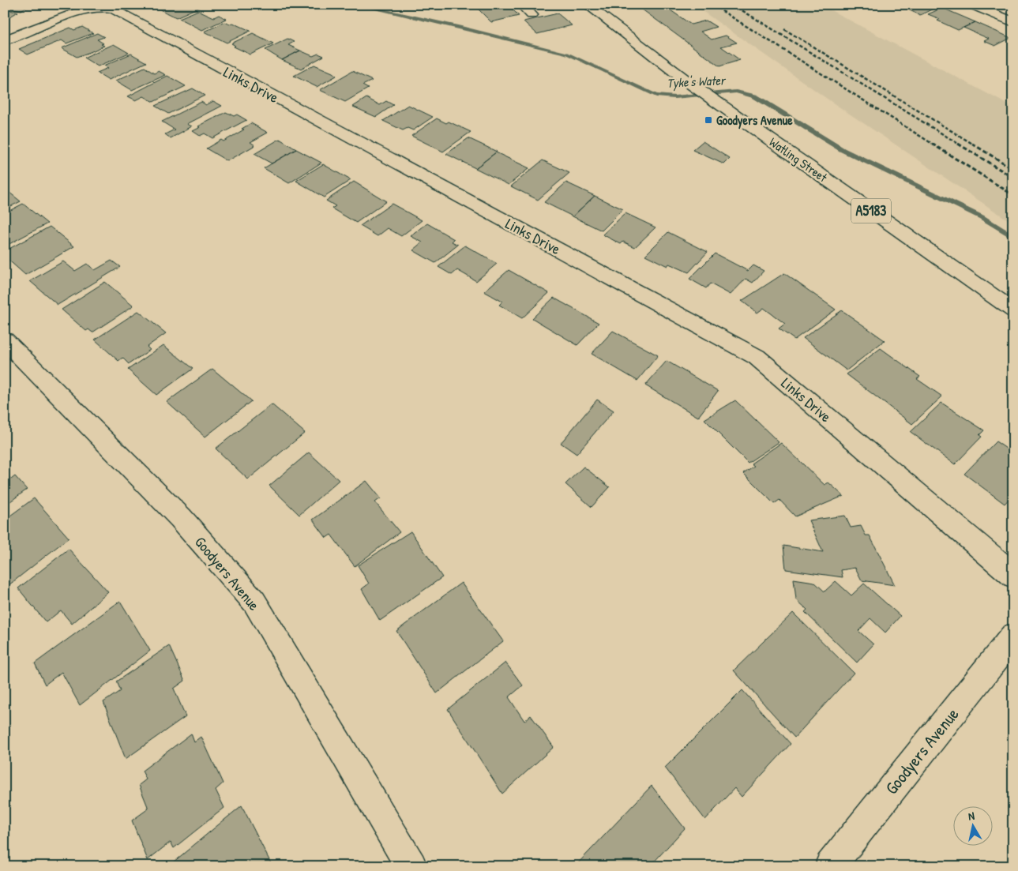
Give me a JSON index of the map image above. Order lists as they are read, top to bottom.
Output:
{
  "streets": {
    "street": [
      "Links Drive",
      "Watling Street",
      "A5183",
      "Goodyers Avenue"
    ]
  },
  "water": ["Tyke's Water"],
  "places": {
    "transit": ["Goodyers Avenue"]
  },
  "north": "top"
}
